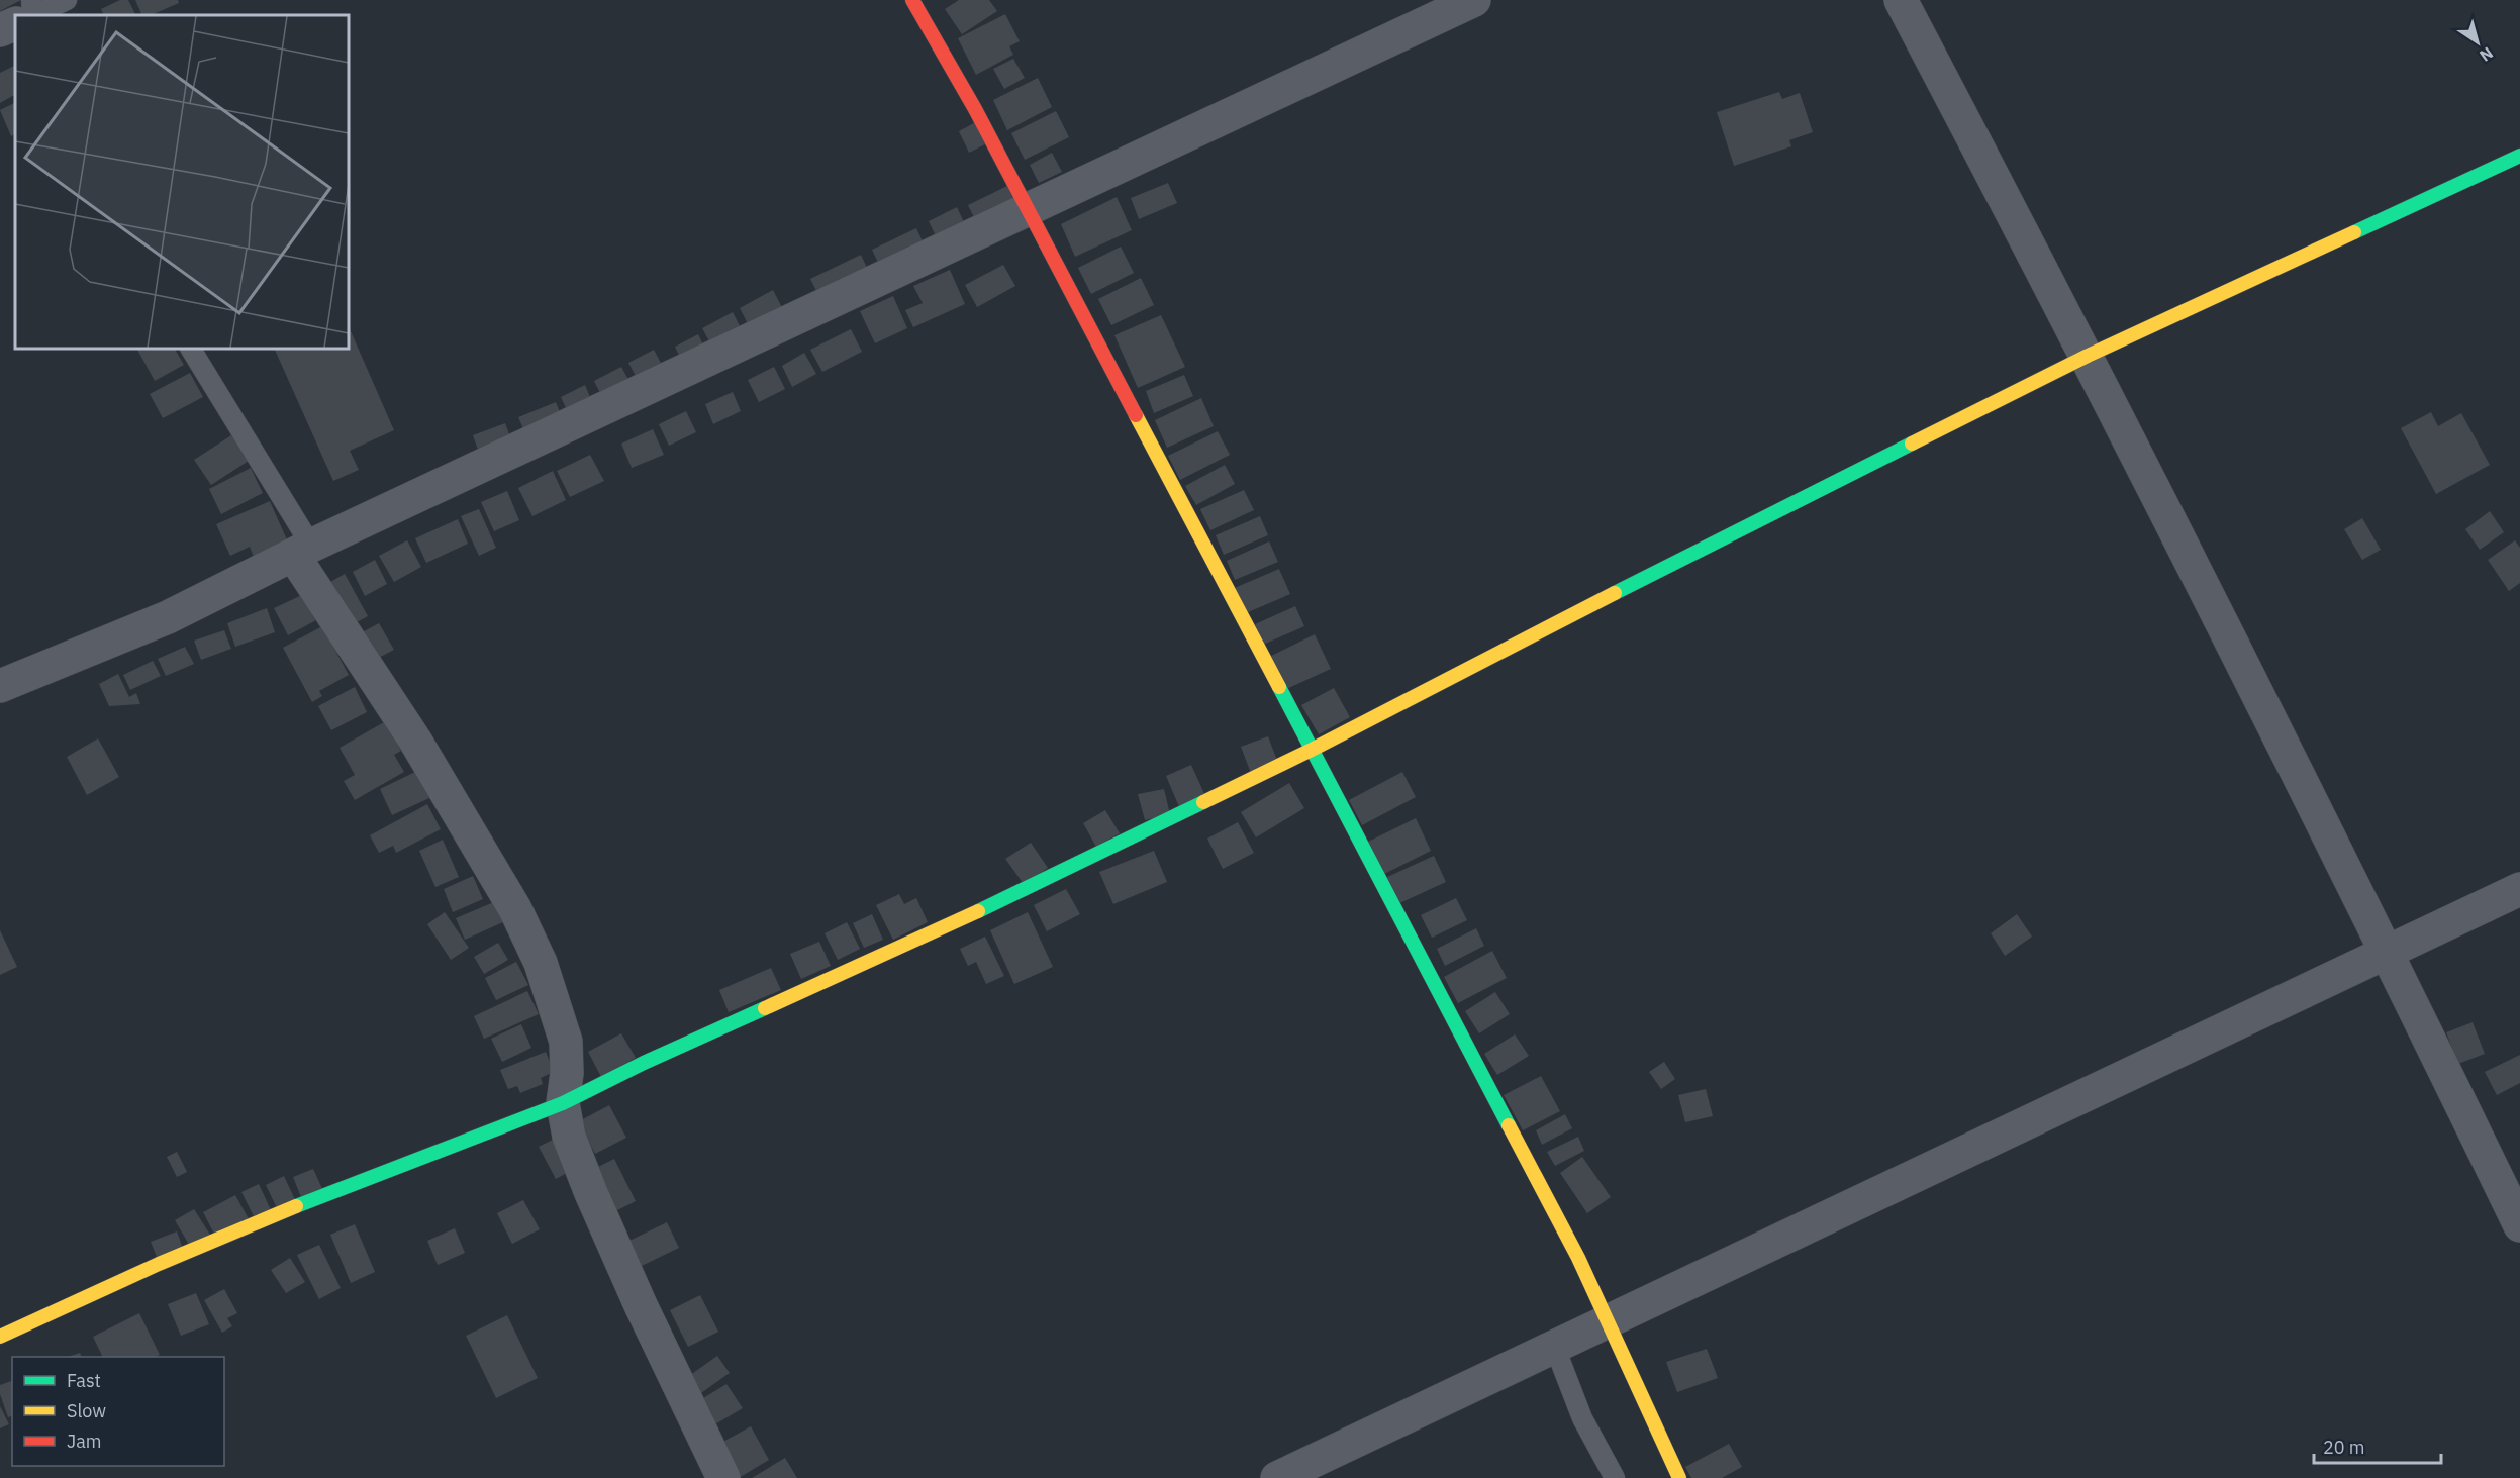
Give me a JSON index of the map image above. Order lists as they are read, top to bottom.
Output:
{
  "legend": ["Fast", "Slow", "Jam"],
  "scale_bar": "20 m",
  "north": "bottom right"
}
